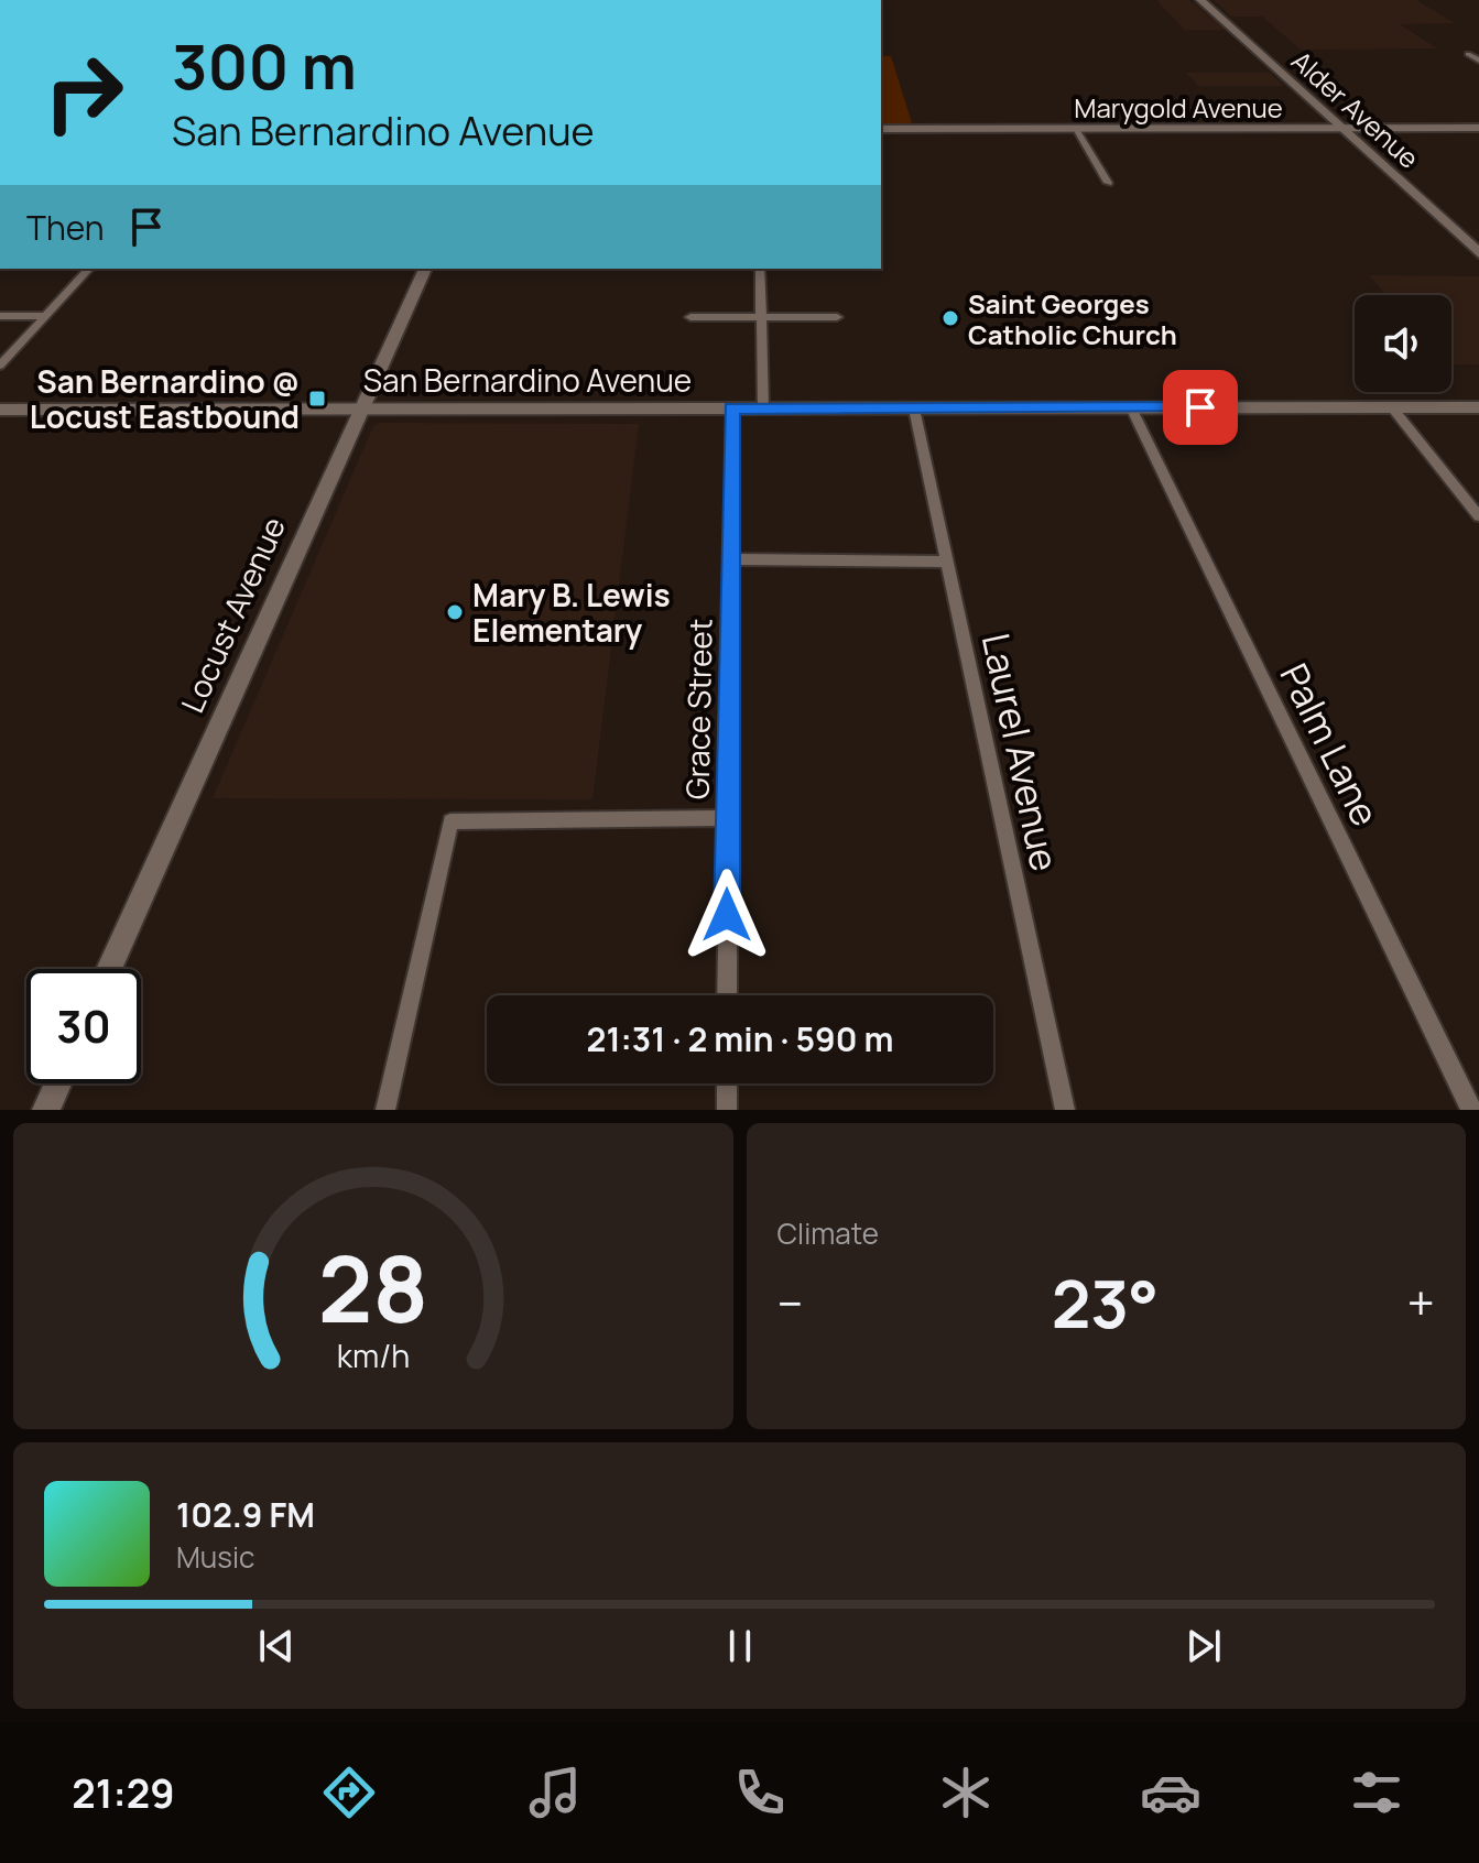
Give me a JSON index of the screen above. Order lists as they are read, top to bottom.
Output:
{
  "streets": {
    "main road": ["Alder Avenue", "San Bernardino Avenue"],
    "street": [
      "Marygold Avenue",
      "Locust Avenue",
      "Grace Street",
      "Palm Lane",
      "Laurel Avenue"
    ]
  },
  "crossings": [
    ["Marygold Avenue", "Alder Avenue"],
    ["San Bernardino Avenue", "Locust Avenue"],
    ["San Bernardino Avenue", "Grace Street"],
    ["San Bernardino Avenue", "Palm Lane"],
    ["San Bernardino Avenue", "Laurel Avenue"]
  ],
  "places": {
    "other": ["Saint Georges Catholic Church", "Mary B. Lewis Elementary"],
    "transit": ["San Bernardino @ Locust Eastbound"]
  },
  "page": {
    "turn": ["300 m", "San Bernardino Avenue"],
    "then": "Then",
    "limit": "30",
    "trip": "21:31 · 2 min · 590 m",
    "tile": "Climate",
    "heat": ["−", "23°", "+"],
    "song": ["102.9 FM", "Music"],
    "tabs": "21:29",
    "gauge": ["28", "km/h"]
  }
}
